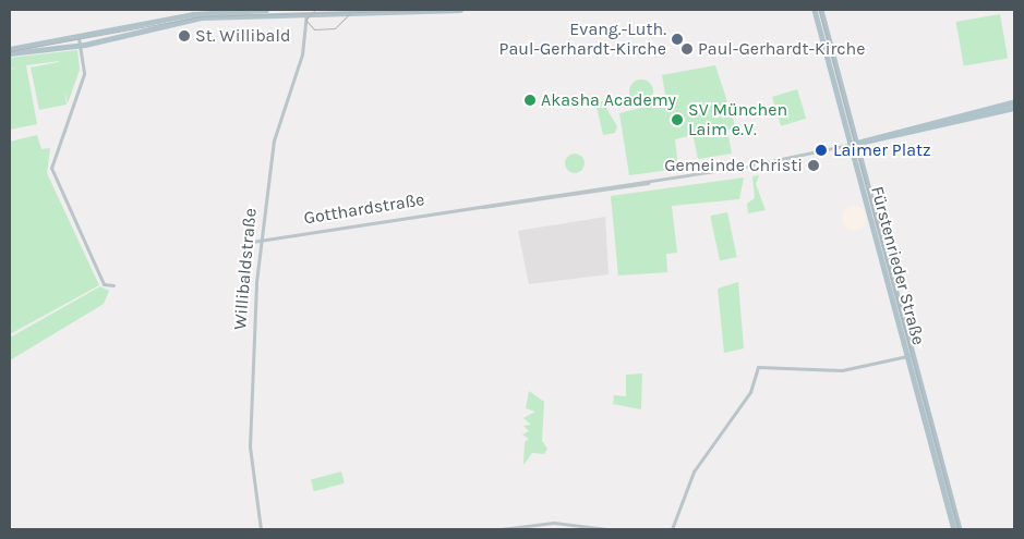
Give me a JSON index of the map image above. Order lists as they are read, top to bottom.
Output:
{
  "streets": {
    "main road": ["Gotthardstraße", "Fürstenrieder Straße"],
    "street": ["Willibaldstraße"]
  },
  "crossings": [
    ["Gotthardstraße", "Fürstenrieder Straße"],
    ["Gotthardstraße", "Willibaldstraße"]
  ],
  "places": [
    "St. Willibald",
    "Evang.-Luth. Paul-Gerhardt-Kirche",
    "Paul-Gerhardt-Kirche",
    "Akasha Academy",
    "SV München Laim e.V.",
    "Laimer Platz",
    "Gemeinde Christi"
  ]
}
